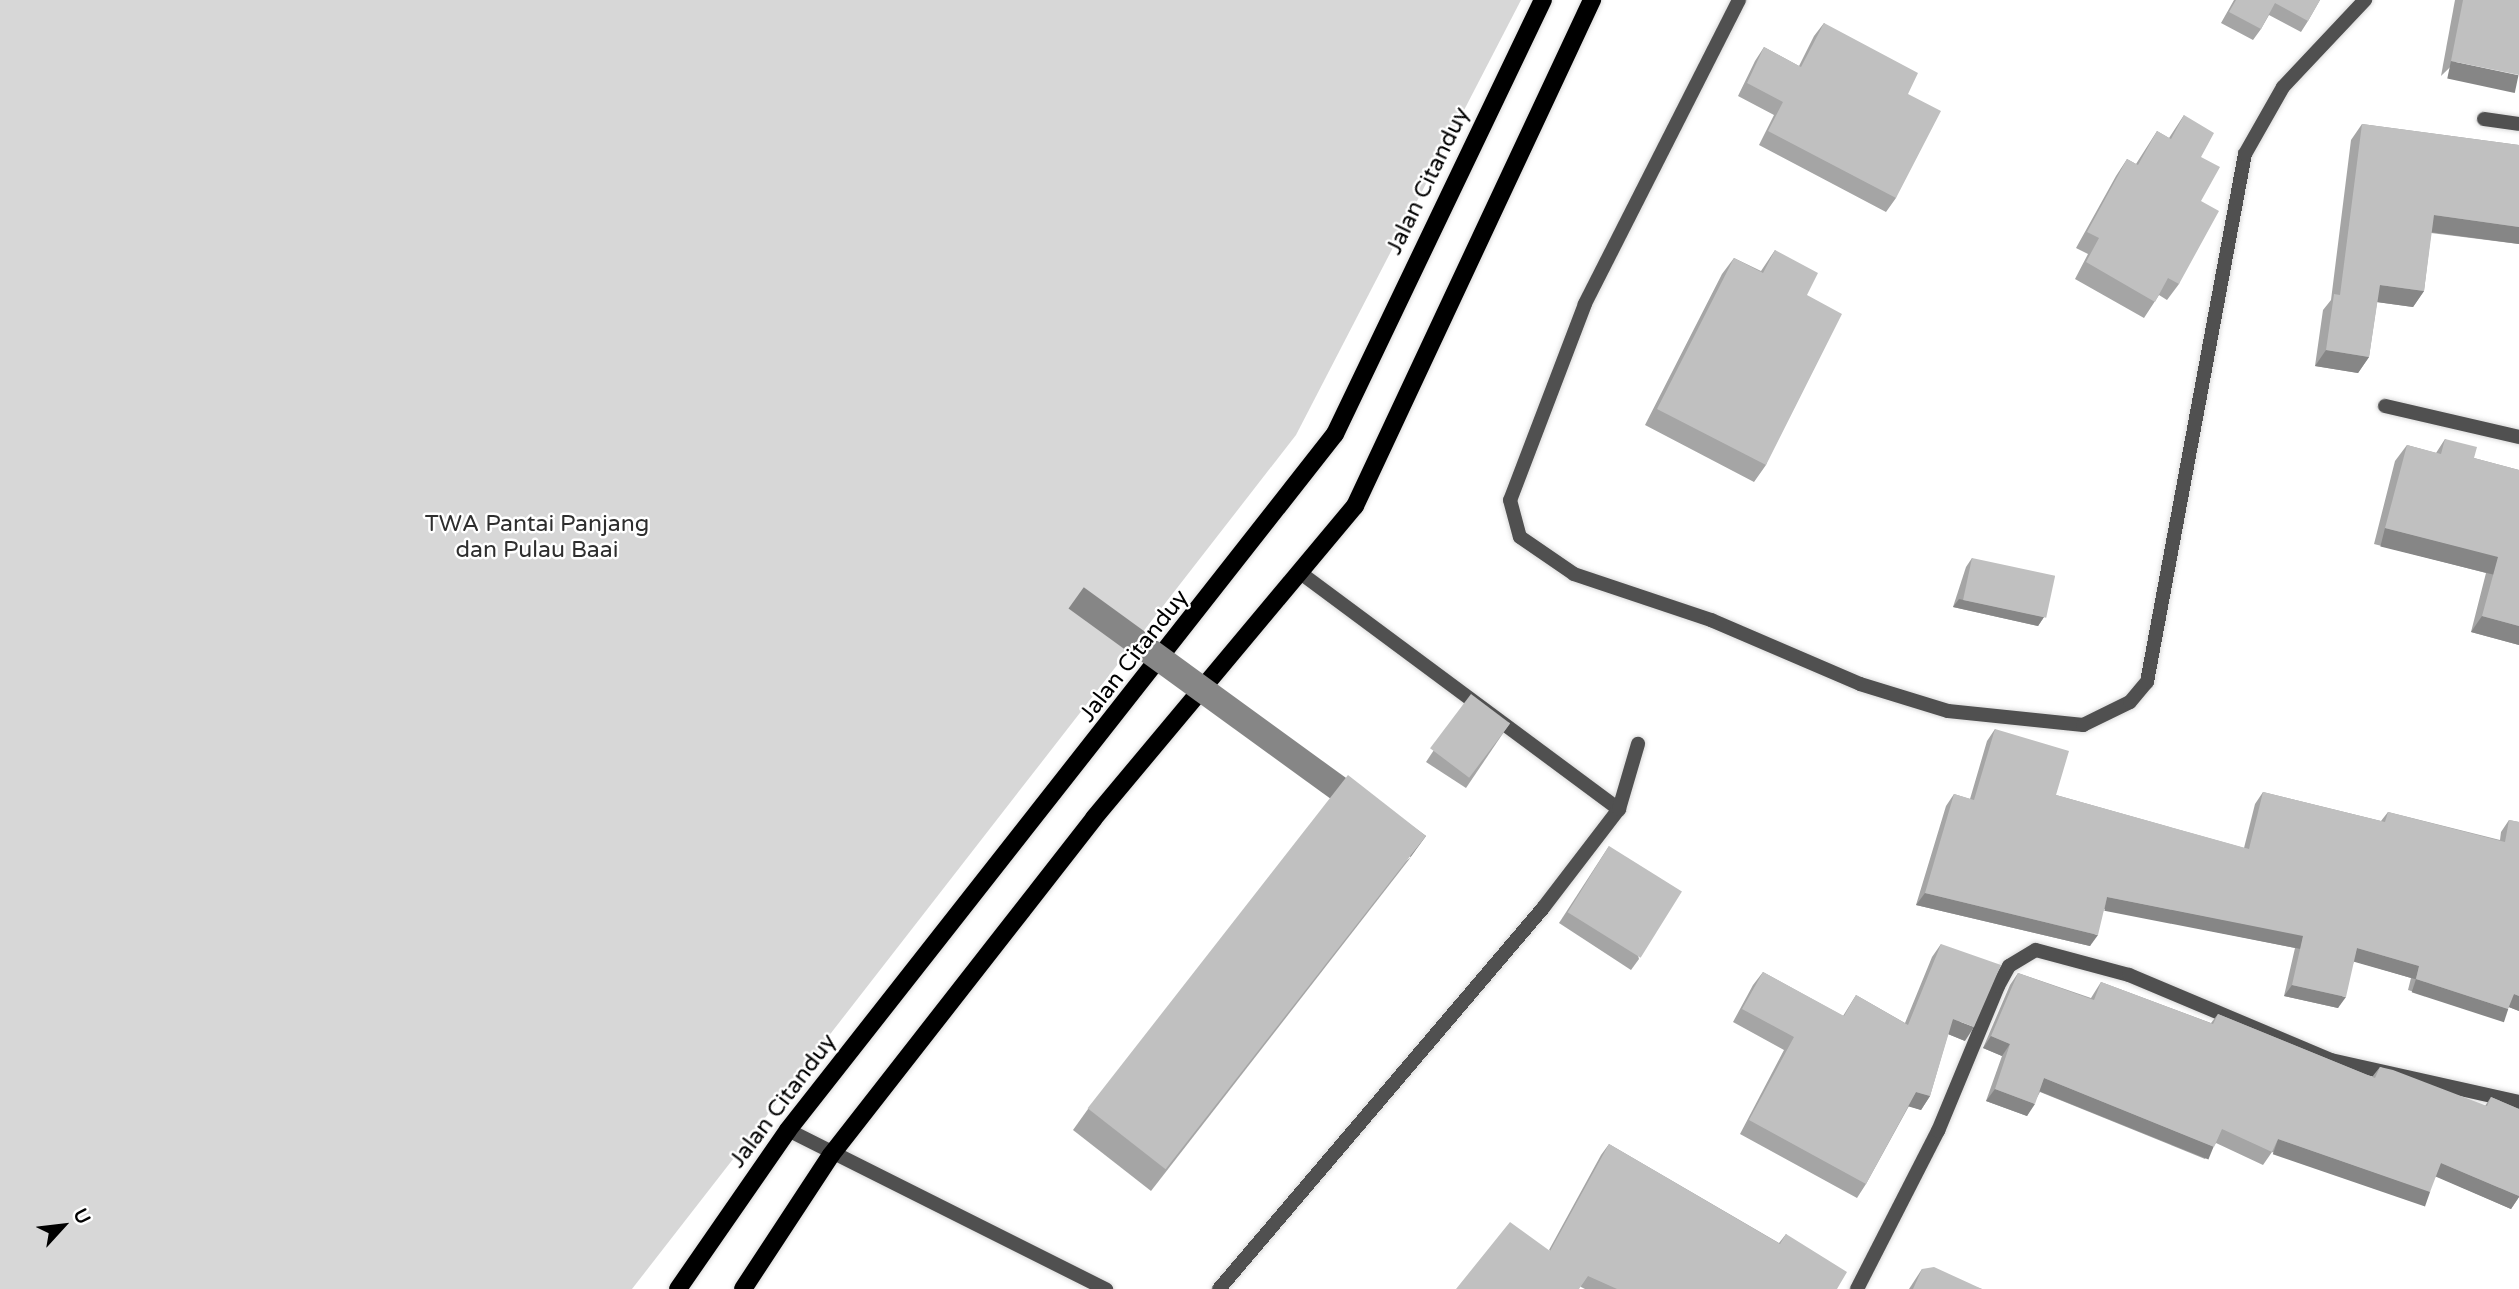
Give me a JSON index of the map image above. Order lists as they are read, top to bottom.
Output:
{
  "streets": {
    "main road": ["Jalan Citanduy"]
  },
  "parks": ["TWA Pantai Panjang dan Pulau Baai"],
  "north": "top right"
}
